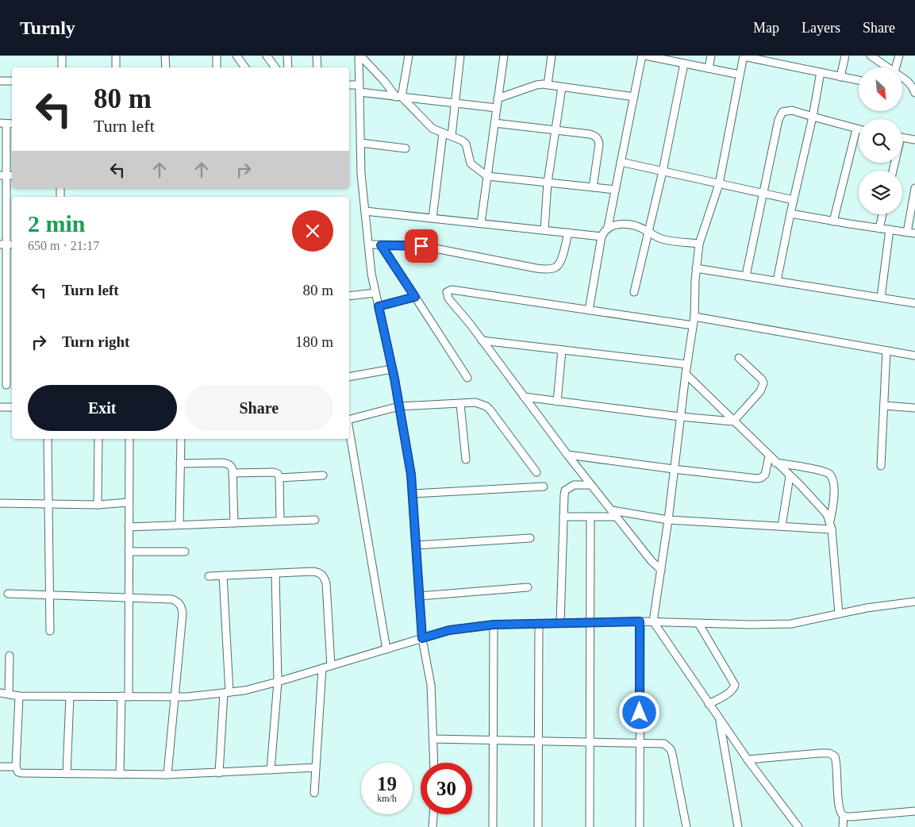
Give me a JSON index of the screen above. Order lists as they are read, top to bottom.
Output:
{
  "north": "bottom right",
  "page": {
    "header": "Turnly",
    "nav": ["Map", "Layers", "Share"],
    "turn": ["80 m", "Turn left"],
    "heading": ["2 min", "650 m · 21:17"],
    "list": [
      {
        "name": "Turn left",
        "value": "80 m"
      },
      {
        "name": "Turn right",
        "value": "180 m"
      }
    ],
    "buttons": ["Exit", "Share"],
    "speed": "19 km/h",
    "limit": "30"
  }
}
